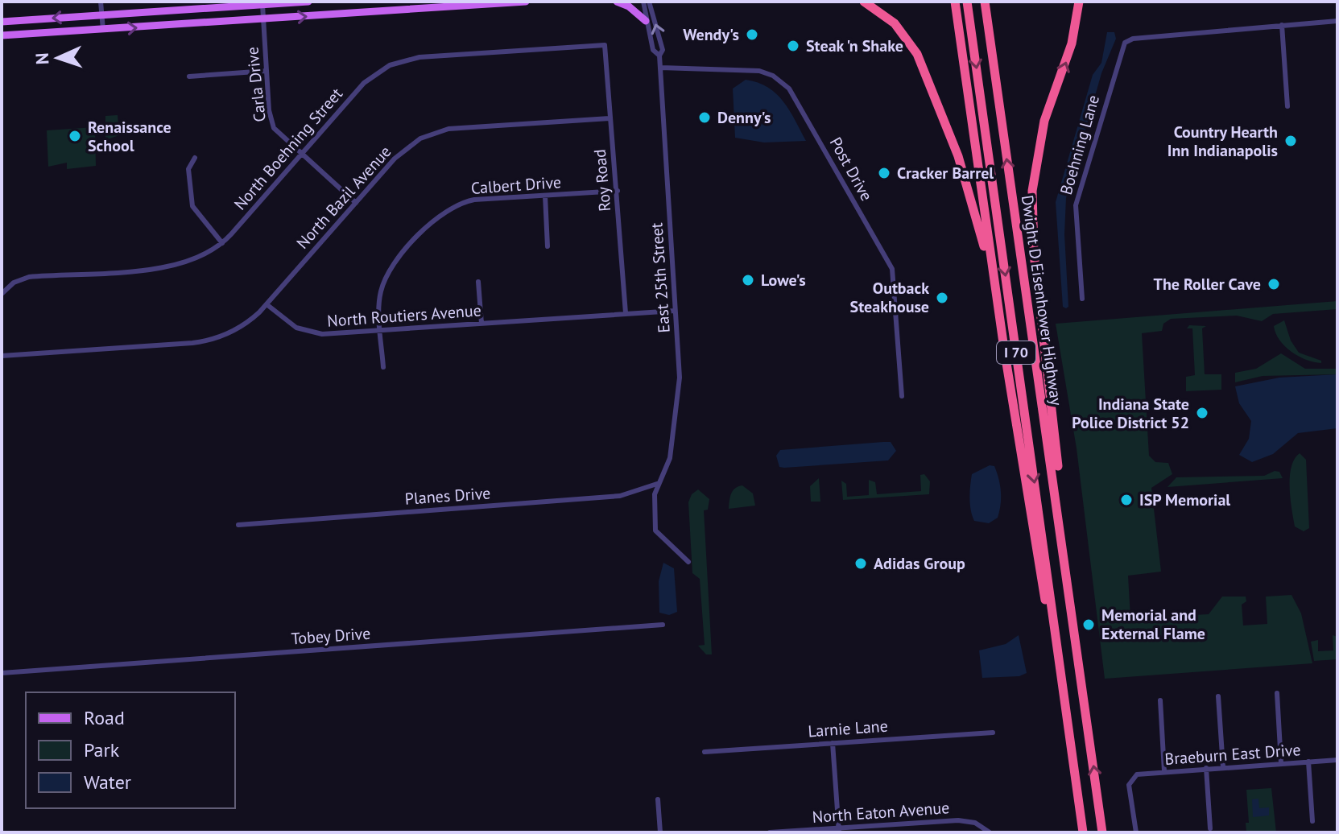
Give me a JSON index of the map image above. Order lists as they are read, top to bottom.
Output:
{
  "streets": {
    "highway": ["Dwight D Eisenhower Highway", "I 70"],
    "street": [
      "Carla Drive",
      "Boehning Lane",
      "North Boehning Street",
      "Post Drive",
      "Roy Road",
      "Calbert Drive",
      "North Bazil Avenue",
      "East 25th Street",
      "North Routiers Avenue",
      "Planes Drive",
      "Tobey Drive",
      "Larnie Lane",
      "Braeburn East Drive",
      "North Eaton Avenue"
    ]
  },
  "crossings": [
    ["Carla Drive", "North Boehning Street"],
    ["Carla Drive", "North Bazil Avenue"],
    ["North Boehning Street", "Roy Road"],
    ["Post Drive", "East 25th Street"],
    ["Roy Road", "Calbert Drive"],
    ["Roy Road", "North Bazil Avenue"],
    ["Roy Road", "North Routiers Avenue"],
    ["Calbert Drive", "North Routiers Avenue"],
    ["North Bazil Avenue", "North Routiers Avenue"],
    ["East 25th Street", "North Routiers Avenue"],
    ["East 25th Street", "Planes Drive"]
  ],
  "places": [
    "Wendy's",
    "Steak 'n Shake",
    "Denny's",
    "Renaissance School",
    "Country Hearth Inn Indianapolis",
    "Cracker Barrel",
    "Lowe's",
    "The Roller Cave",
    "Outback Steakhouse",
    "Indiana State Police District 52",
    "ISP Memorial",
    "Adidas Group",
    "Memorial and External Flame"
  ],
  "legend": ["Road", "Park", "Water"],
  "north": "left"
}
